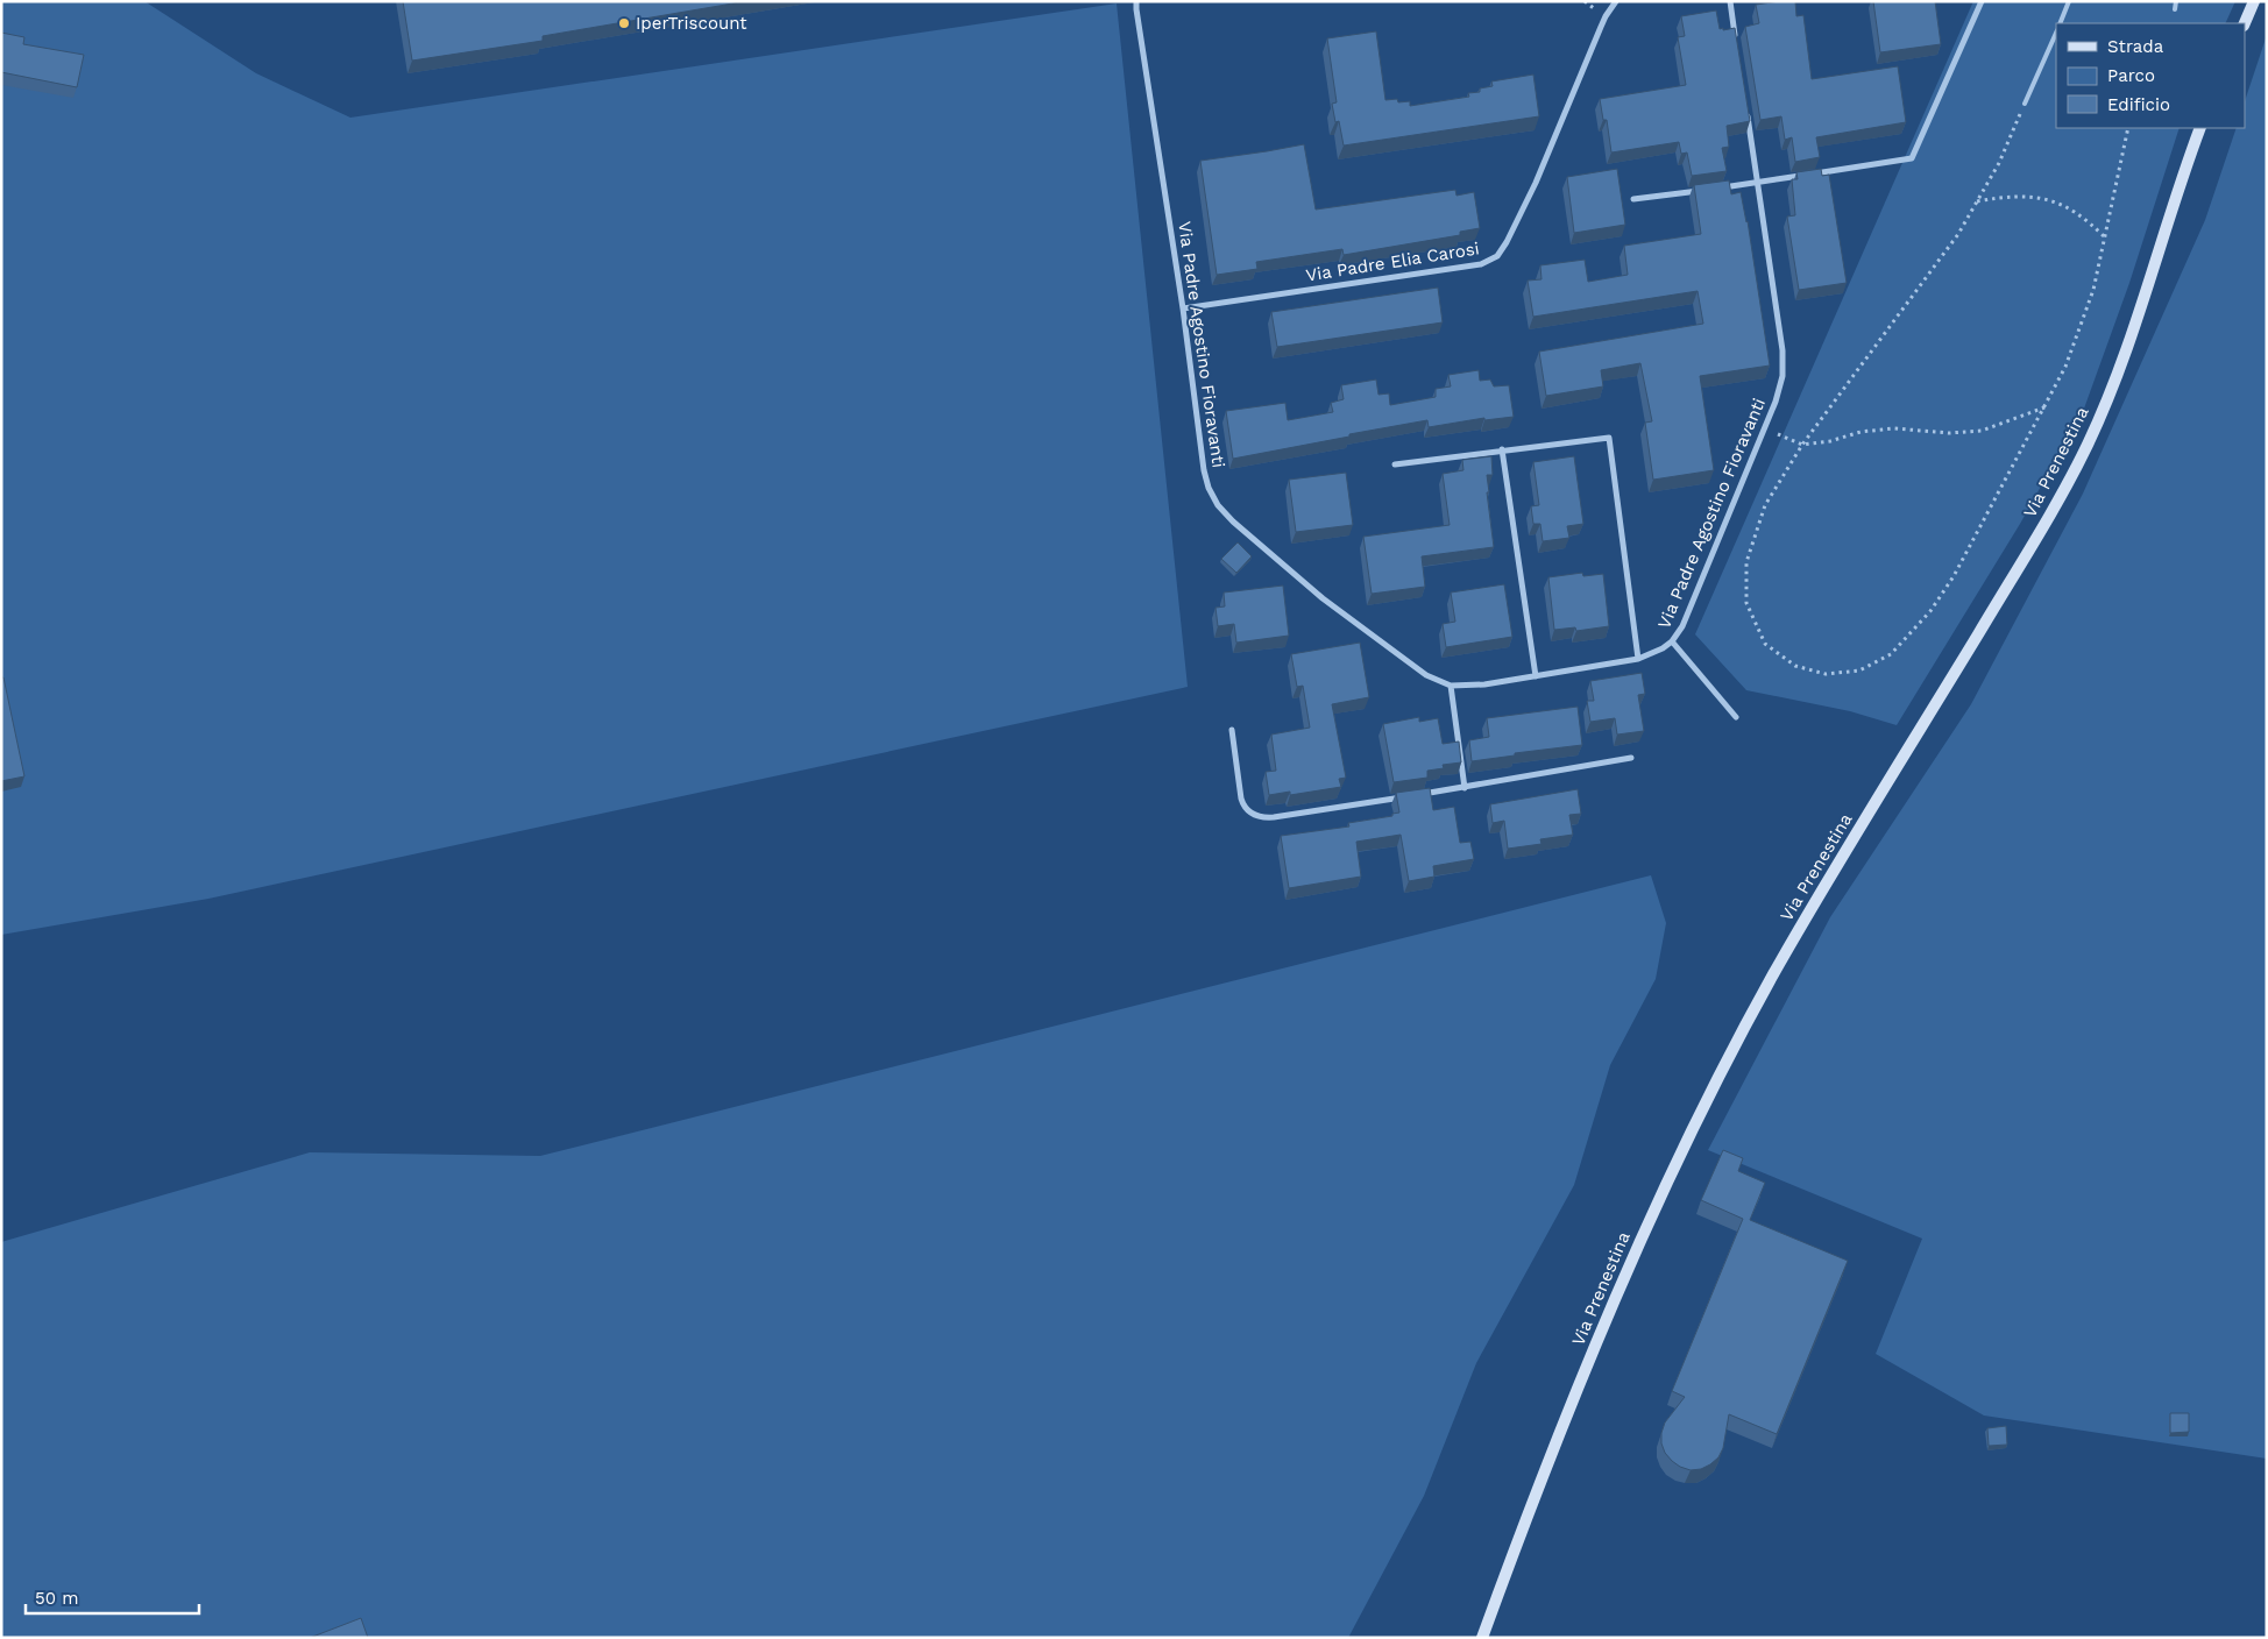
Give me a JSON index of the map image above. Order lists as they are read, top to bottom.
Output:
{
  "streets": {
    "main road": ["Via Prenestina"],
    "street": ["Via Padre Elia Carosi", "Via Padre Agostino Fioravanti"]
  },
  "crossings": [
    ["Via Padre Elia Carosi", "Via Padre Agostino Fioravanti"]
  ],
  "places": ["IperTriscount"],
  "legend": ["Strada", "Parco", "Edificio"],
  "scale_bar": "50 m"
}
